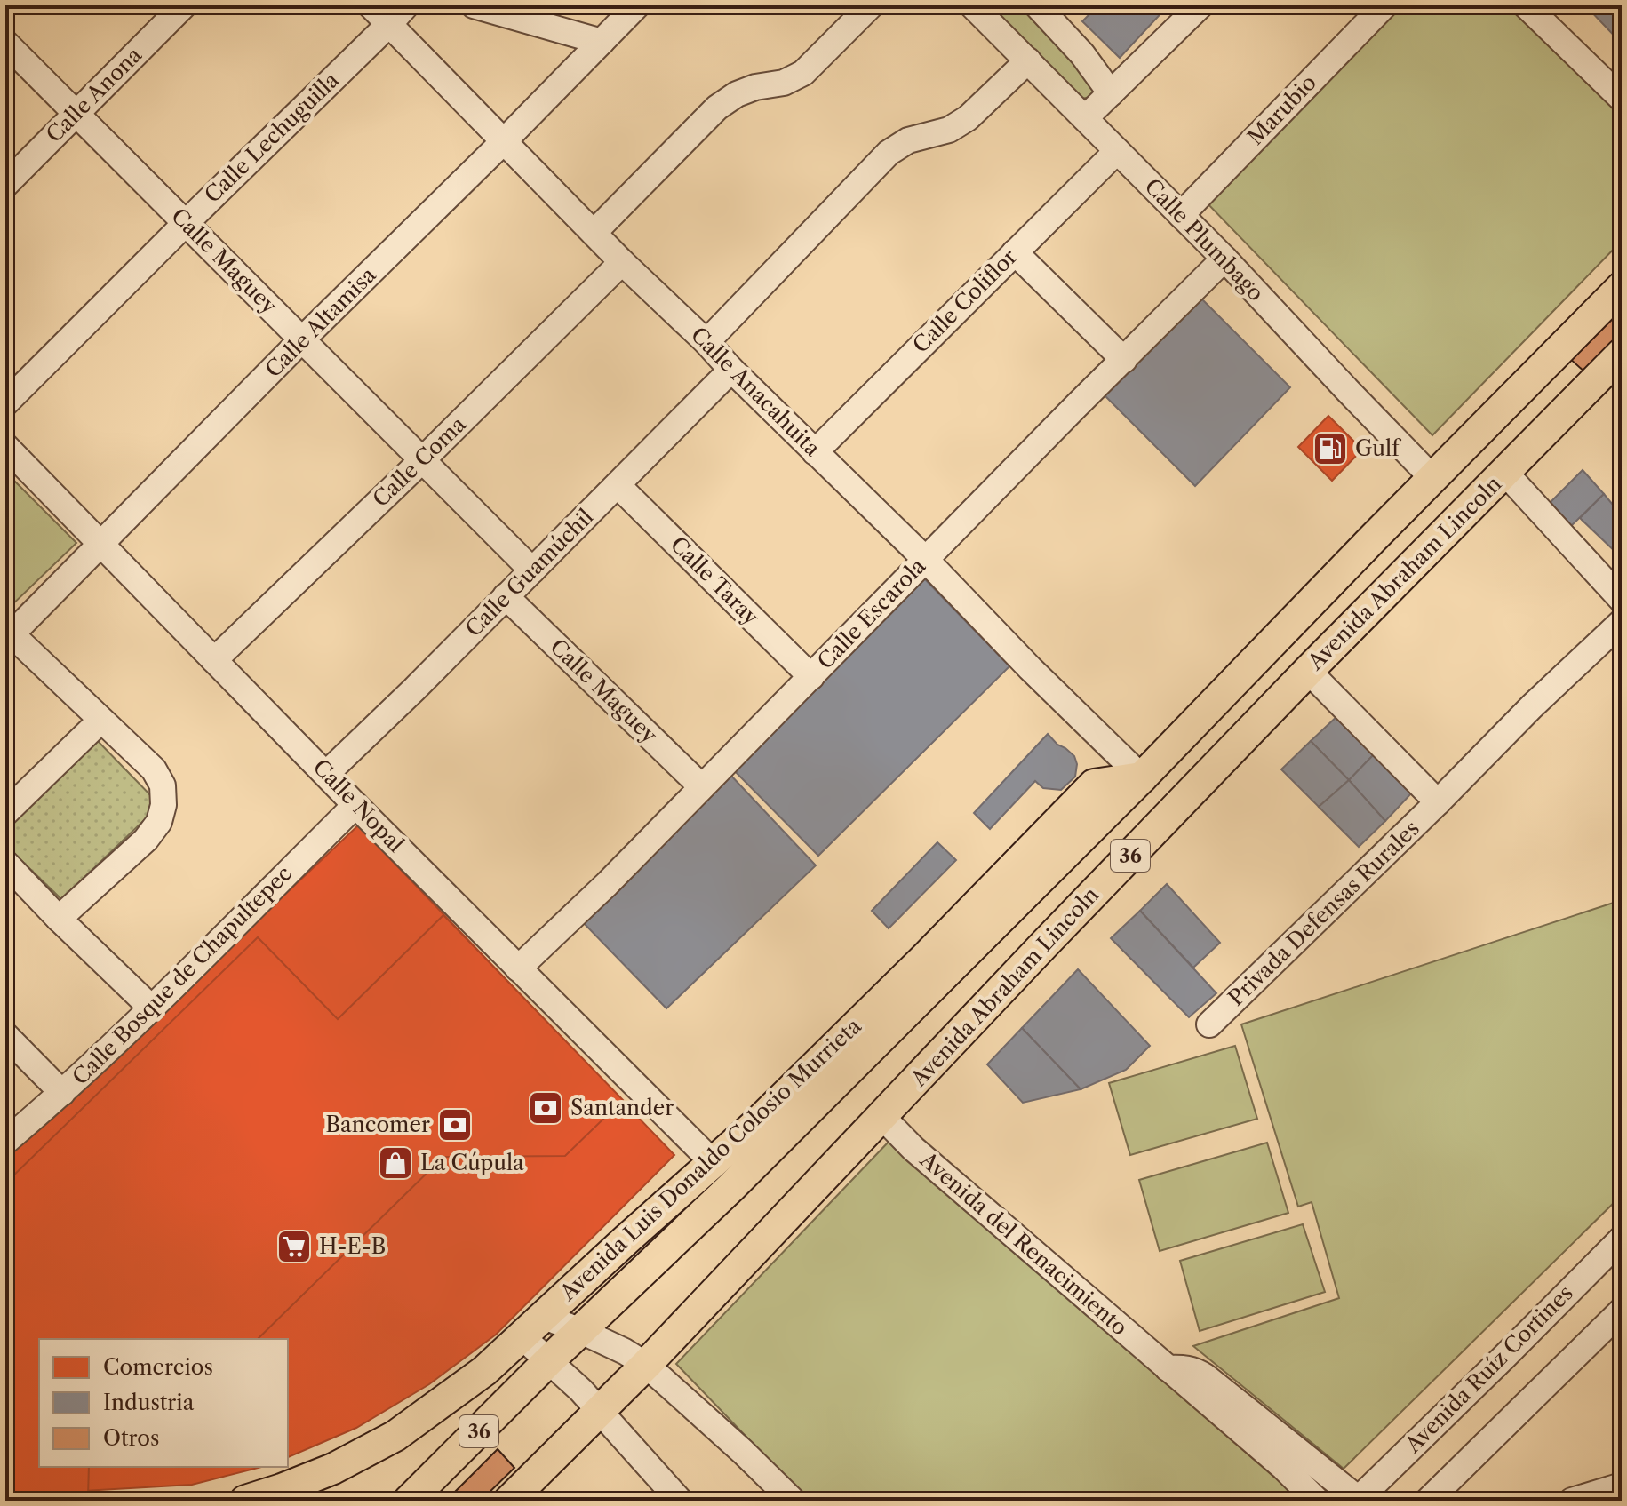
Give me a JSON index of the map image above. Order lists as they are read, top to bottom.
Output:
{
  "streets": {
    "main road": ["Avenida Abraham Lincoln", "36", "Avenida Luis Donaldo Colosio Murrieta"],
    "street": [
      "Calle Anona",
      "Marubio",
      "Calle Lechuguilla",
      "Calle Plumbago",
      "Calle Maguey",
      "Calle Coliflor",
      "Calle Altamisa",
      "Calle Anacahuita",
      "Calle Coma",
      "Calle Guamúchil",
      "Calle Taray",
      "Calle Escarola",
      "Calle Nopal",
      "Privada Defensas Rurales",
      "Calle Bosque de Chapultepec",
      "Avenida del Renacimiento",
      "Avenida Ruíz Cortines"
    ]
  },
  "crossings": [
    ["Calle Anona", "Calle Maguey"],
    ["Marubio", "Calle Plumbago"],
    ["Calle Lechuguilla", "Calle Maguey"],
    ["Calle Lechuguilla", "Calle Anacahuita"],
    ["Calle Plumbago", "Calle Coliflor"],
    ["Calle Plumbago", "Calle Escarola"],
    ["Calle Plumbago", "36"],
    ["Calle Maguey", "Calle Altamisa"],
    ["Calle Maguey", "Calle Coma"],
    ["Calle Maguey", "Calle Guamúchil"],
    ["Calle Maguey", "Calle Escarola"],
    ["Calle Coliflor", "Calle Anacahuita"],
    ["Calle Altamisa", "Calle Anacahuita"],
    ["Calle Altamisa", "Calle Nopal"],
    ["Calle Anacahuita", "Calle Coma"],
    ["Calle Anacahuita", "Calle Guamúchil"],
    ["Calle Anacahuita", "Calle Escarola"],
    ["Calle Anacahuita", "36"],
    ["Calle Anacahuita", "Avenida Luis Donaldo Colosio Murrieta"],
    ["Calle Coma", "Calle Nopal"],
    ["Calle Guamúchil", "Calle Taray"],
    ["Calle Guamúchil", "Calle Nopal"],
    ["Avenida Abraham Lincoln", "Avenida del Renacimiento"],
    ["Calle Taray", "Calle Escarola"],
    ["Calle Escarola", "Calle Nopal"],
    ["Calle Nopal", "Calle Bosque de Chapultepec"],
    ["Calle Nopal", "Avenida Luis Donaldo Colosio Murrieta"],
    ["36", "Avenida Luis Donaldo Colosio Murrieta"]
  ],
  "places": {
    "fuel station": ["Gulf"],
    "bank": ["Santander", "Bancomer"],
    "shop": ["La Cúpula"],
    "supermarket": ["H-E-B"]
  },
  "legend": ["Comercios", "Industria", "Otros"]
}
